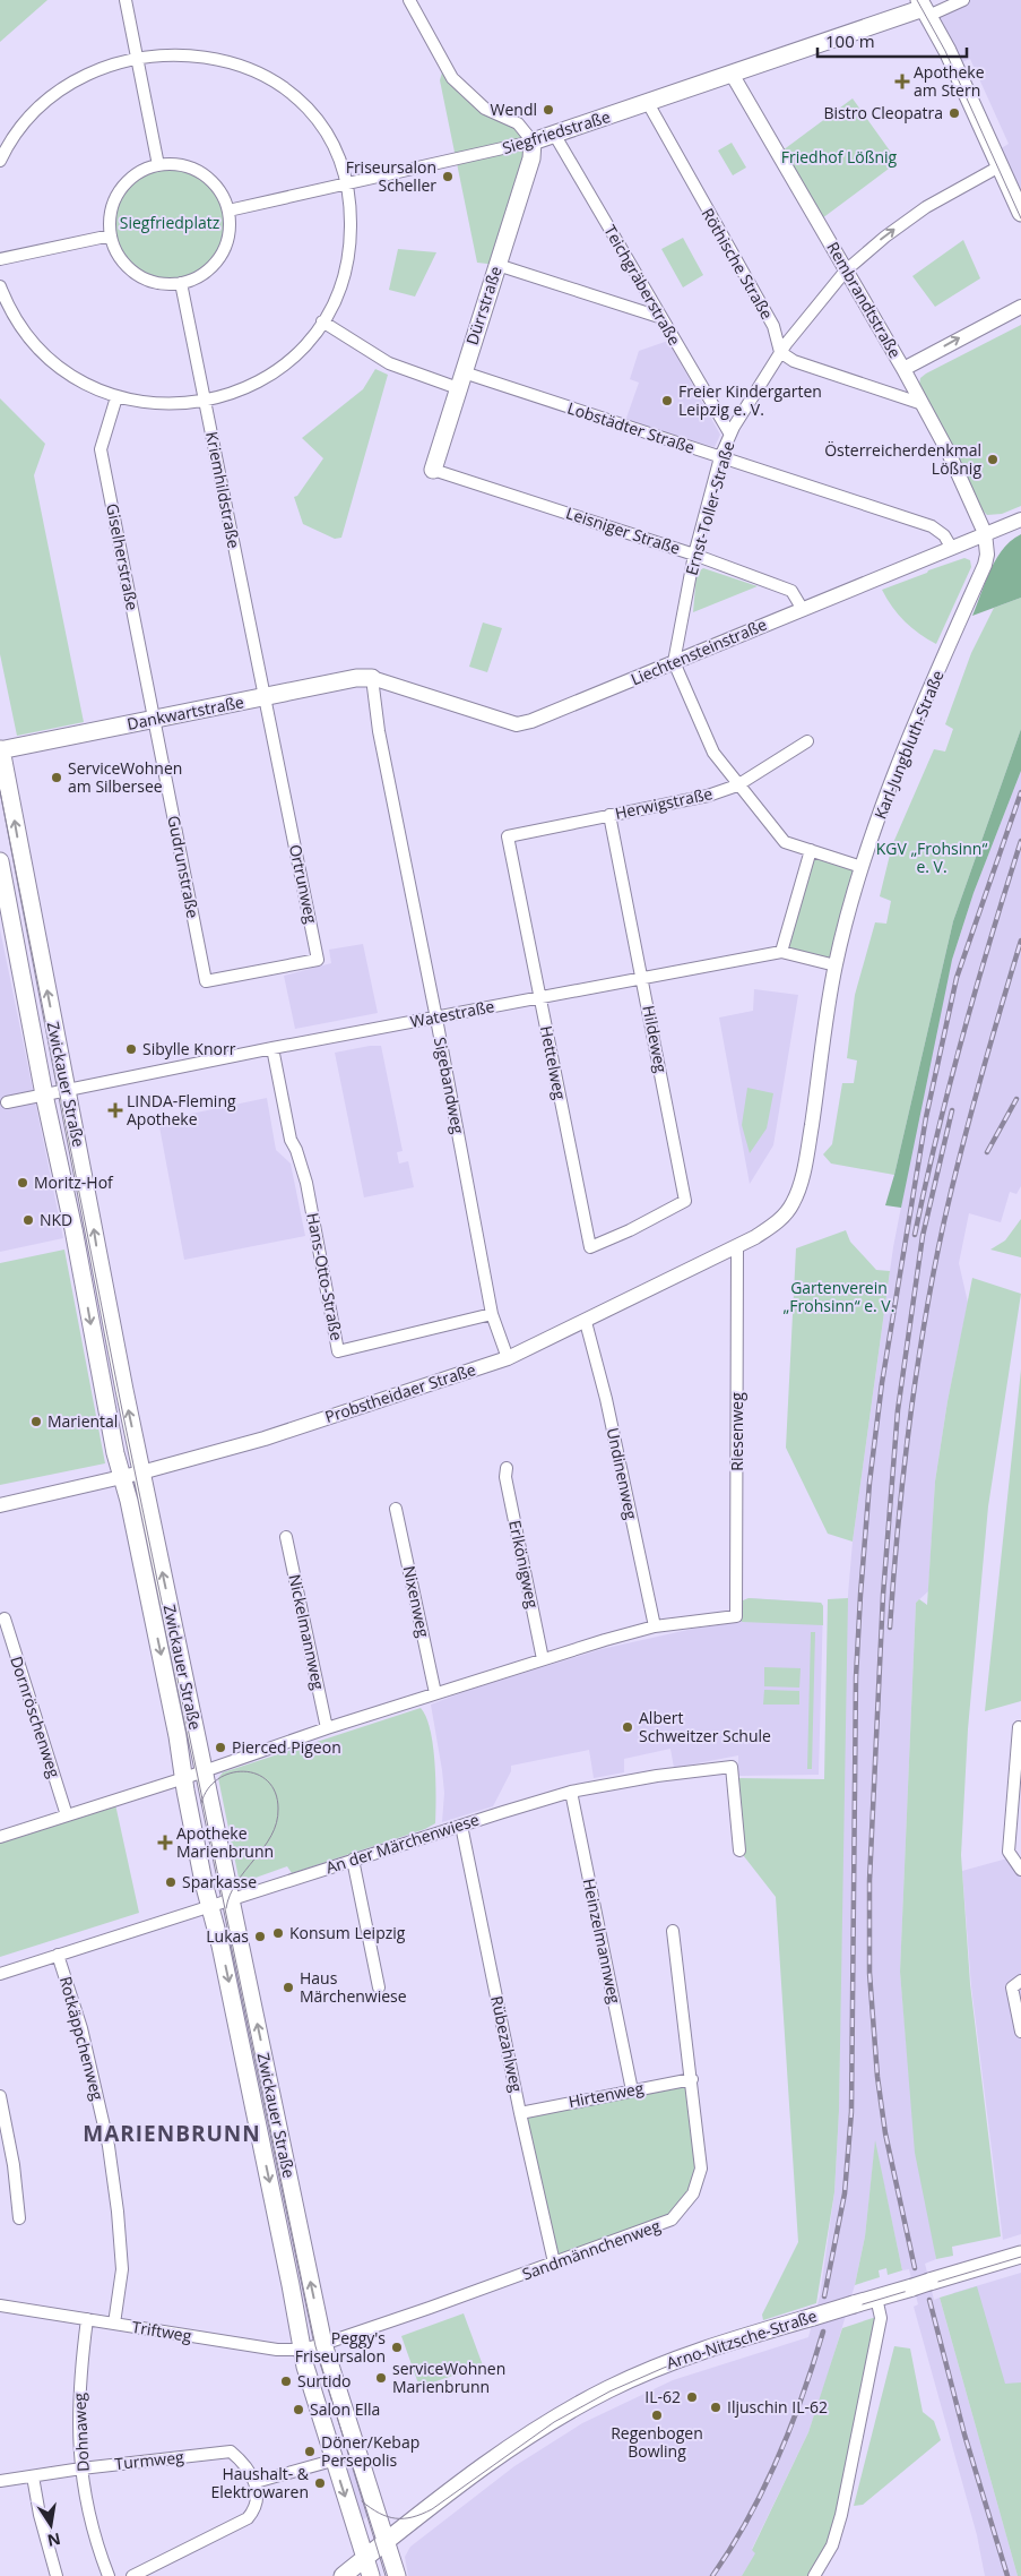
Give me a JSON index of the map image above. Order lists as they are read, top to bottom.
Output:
{
  "streets": {
    "main road": [
      "Siegfriedstraße",
      "Dürrstraße",
      "Dankwartstraße",
      "Zwickauer Straße",
      "Arno-Nitzsche-Straße"
    ],
    "street": [
      "Röthische Straße",
      "Teichgräberstraße",
      "Rembrandtstraße",
      "Lobstädter Straße",
      "Kriemhildstraße",
      "Ernst-Toller-Straße",
      "Leisniger Straße",
      "Giselherstraße",
      "Liechtensteinstraße",
      "Karl-Jungbluth-Straße",
      "Herwigstraße",
      "Gudrunstraße",
      "Ortrunweg",
      "Watestraße",
      "Hildeweg",
      "Hettelweg",
      "Sigebandweg",
      "Hans-Otto-Straße",
      "Probstheidaer Straße",
      "Riesenweg",
      "Undinenweg",
      "Erlkönigweg",
      "Nixenweg",
      "Nickelmannweg",
      "Dornröschenweg",
      "An der Märchenwiese",
      "Heinzelmannweg",
      "Rotkäppchenweg",
      "Rübezahlweg",
      "Hirtenweg",
      "Sandmännchenweg",
      "Triftweg",
      "Dohnaweg",
      "Turmweg"
    ]
  },
  "crossings": [
    ["Siegfriedstraße", "Röthische Straße"],
    ["Siegfriedstraße", "Teichgräberstraße"],
    ["Siegfriedstraße", "Rembrandtstraße"],
    ["Siegfriedstraße", "Dürrstraße"],
    ["Siegfriedstraße", "Kriemhildstraße"],
    ["Röthische Straße", "Ernst-Toller-Straße"],
    ["Teichgräberstraße", "Ernst-Toller-Straße"],
    ["Rembrandtstraße", "Ernst-Toller-Straße"],
    ["Rembrandtstraße", "Liechtensteinstraße"],
    ["Rembrandtstraße", "Karl-Jungbluth-Straße"],
    ["Dürrstraße", "Lobstädter Straße"],
    ["Dürrstraße", "Leisniger Straße"],
    ["Lobstädter Straße", "Ernst-Toller-Straße"],
    ["Lobstädter Straße", "Liechtensteinstraße"],
    ["Kriemhildstraße", "Dankwartstraße"],
    ["Kriemhildstraße", "Ortrunweg"],
    ["Ernst-Toller-Straße", "Leisniger Straße"],
    ["Ernst-Toller-Straße", "Liechtensteinstraße"],
    ["Leisniger Straße", "Liechtensteinstraße"],
    ["Giselherstraße", "Dankwartstraße"],
    ["Giselherstraße", "Gudrunstraße"],
    ["Liechtensteinstraße", "Dankwartstraße"],
    ["Liechtensteinstraße", "Karl-Jungbluth-Straße"],
    ["Liechtensteinstraße", "Sigebandweg"],
    ["Dankwartstraße", "Gudrunstraße"],
    ["Dankwartstraße", "Ortrunweg"],
    ["Dankwartstraße", "Zwickauer Straße"],
    ["Dankwartstraße", "Sigebandweg"],
    ["Karl-Jungbluth-Straße", "Watestraße"],
    ["Karl-Jungbluth-Straße", "Probstheidaer Straße"],
    ["Herwigstraße", "Hildeweg"],
    ["Herwigstraße", "Hettelweg"],
    ["Gudrunstraße", "Ortrunweg"],
    ["Watestraße", "Hildeweg"],
    ["Watestraße", "Hettelweg"],
    ["Watestraße", "Zwickauer Straße"],
    ["Watestraße", "Sigebandweg"],
    ["Watestraße", "Hans-Otto-Straße"],
    ["Hildeweg", "Hettelweg"],
    ["Zwickauer Straße", "Probstheidaer Straße"],
    ["Zwickauer Straße", "An der Märchenwiese"],
    ["Zwickauer Straße", "Sandmännchenweg"],
    ["Zwickauer Straße", "Triftweg"],
    ["Zwickauer Straße", "Arno-Nitzsche-Straße"],
    ["Sigebandweg", "Hans-Otto-Straße"],
    ["Sigebandweg", "Probstheidaer Straße"],
    ["Probstheidaer Straße", "Riesenweg"],
    ["Probstheidaer Straße", "Undinenweg"],
    ["Riesenweg", "Undinenweg"],
    ["An der Märchenwiese", "Heinzelmannweg"],
    ["An der Märchenwiese", "Rotkäppchenweg"],
    ["An der Märchenwiese", "Rübezahlweg"],
    ["Heinzelmannweg", "Hirtenweg"],
    ["Rotkäppchenweg", "Triftweg"],
    ["Rübezahlweg", "Hirtenweg"],
    ["Rübezahlweg", "Sandmännchenweg"],
    ["Hirtenweg", "Sandmännchenweg"],
    ["Sandmännchenweg", "Triftweg"],
    ["Triftweg", "Dohnaweg"],
    ["Dohnaweg", "Turmweg"]
  ],
  "districts": ["MARIENBRUNN"],
  "parks": [
    "Friedhof Lößnig",
    "Siegfriedplatz",
    "KGV „Frohsinn“ e. V.",
    "Gartenverein „Frohsinn“ e. V."
  ],
  "places": {
    "health": ["Apotheke am Stern", "LINDA-Fleming Apotheke", "Apotheke Marienbrunn"],
    "other": [
      "Wendl",
      "Bistro Cleopatra",
      "Friseursalon Scheller",
      "Freier Kindergarten Leipzig e. V.",
      "Österreicherdenkmal Lößnig",
      "ServiceWohnen am Silbersee",
      "Sibylle Knorr",
      "Moritz-Hof",
      "NKD",
      "Mariental",
      "Albert Schweitzer Schule",
      "Pierced Pigeon",
      "Sparkasse",
      "Konsum Leipzig",
      "Lukas",
      "Haus Märchenwiese",
      "Peggy's Friseursalon",
      "serviceWohnen Marienbrunn",
      "Surtido",
      "IL-62",
      "Iljuschin IL-62",
      "Salon Ella",
      "Regenbogen Bowling",
      "Döner/Kebap Persepolis",
      "Haushalt- & Elektrowaren"
    ]
  },
  "scale_bar": "100 m",
  "north": "bottom"
}
